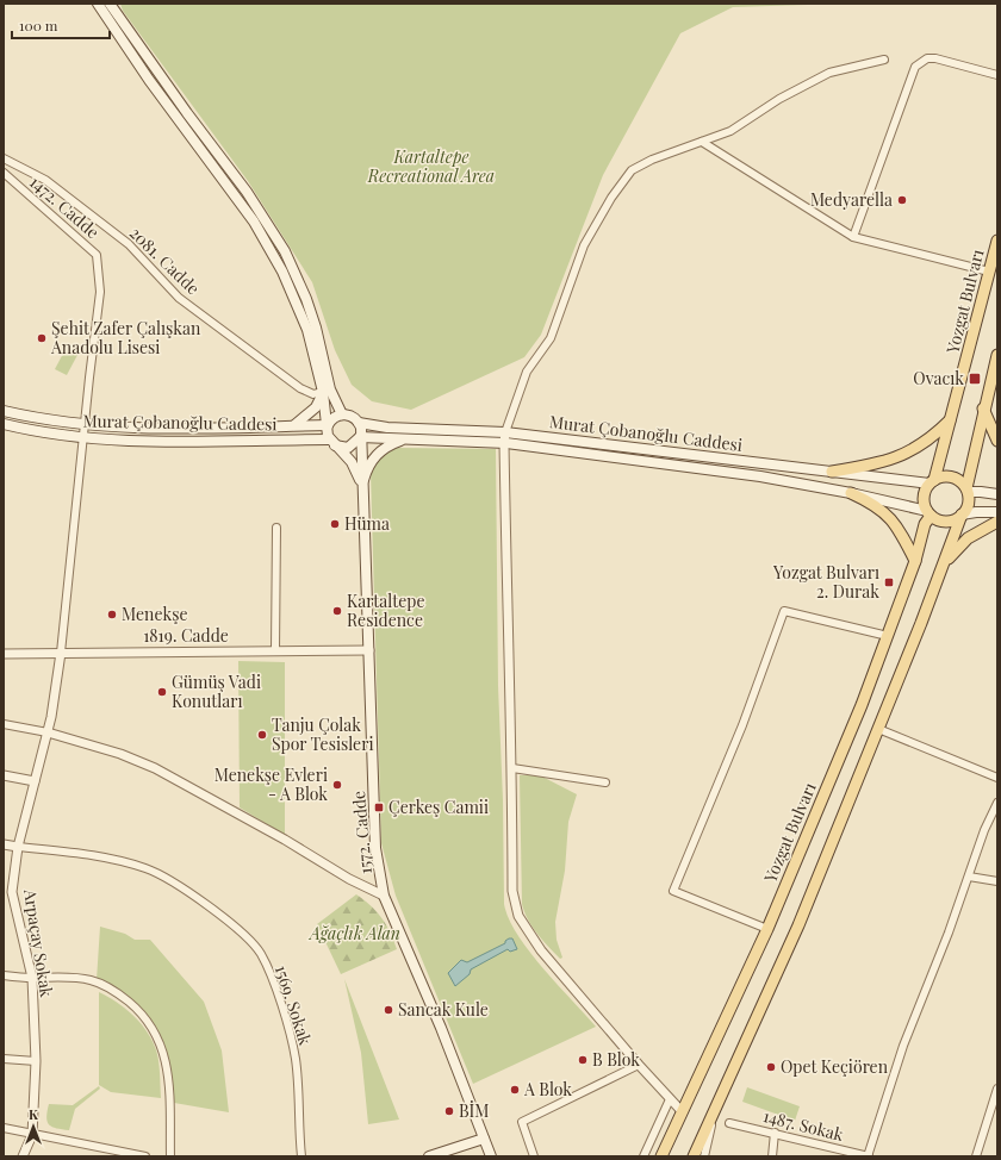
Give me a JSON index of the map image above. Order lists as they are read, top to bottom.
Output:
{
  "streets": {
    "main road": ["Yozgat Bulvarı", "Murat Çobanoğlu Caddesi", "1572. Cadde"],
    "street": [
      "1472. Cadde",
      "2081. Cadde",
      "1819. Cadde",
      "Arpaçay Sokak",
      "1569. Sokak",
      "1487. Sokak"
    ]
  },
  "crossings": [
    ["1472. Cadde", "Murat Çobanoğlu Caddesi"],
    ["1472. Cadde", "1819. Cadde"],
    ["1472. Cadde", "Arpaçay Sokak"],
    ["Yozgat Bulvarı", "Murat Çobanoğlu Caddesi"],
    ["Murat Çobanoğlu Caddesi", "1572. Cadde"],
    ["1819. Cadde", "1572. Cadde"],
    ["1819. Cadde", "Arpaçay Sokak"],
    ["Arpaçay Sokak", "1569. Sokak"]
  ],
  "parks": ["Kartaltepe Recreational Area", "Ağaçlık Alan"],
  "places": {
    "other": [
      "Medyarella",
      "Şehit Zafer Çalışkan Anadolu Lisesi",
      "Hüma",
      "Kartaltepe Residence",
      "Menekşe",
      "Gümüş Vadi Konutları",
      "Tanju Çolak Spor Tesisleri",
      "Menekşe Evleri - A Blok",
      "Sancak Kule",
      "B Blok",
      "Opet Keçiören",
      "A Blok",
      "BİM"
    ],
    "transit": ["Ovacık", "Yozgat Bulvarı 2. Durak", "Çerkeş Camii"]
  },
  "scale_bar": "100 m",
  "north": "top"
}
